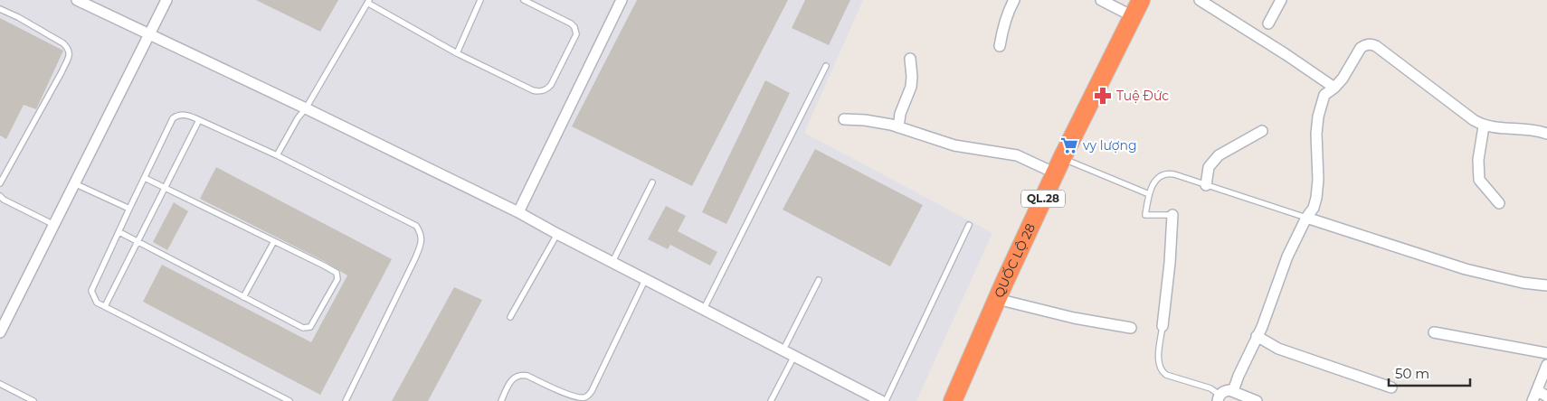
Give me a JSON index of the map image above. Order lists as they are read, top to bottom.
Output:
{
  "streets": {
    "highway": ["QL.28", "QUỐC LỘ 28"]
  },
  "places": {
    "pharmacy": ["Tuệ Đức"],
    "supermarket": ["vy lượng"]
  },
  "scale_bar": "50 m"
}
